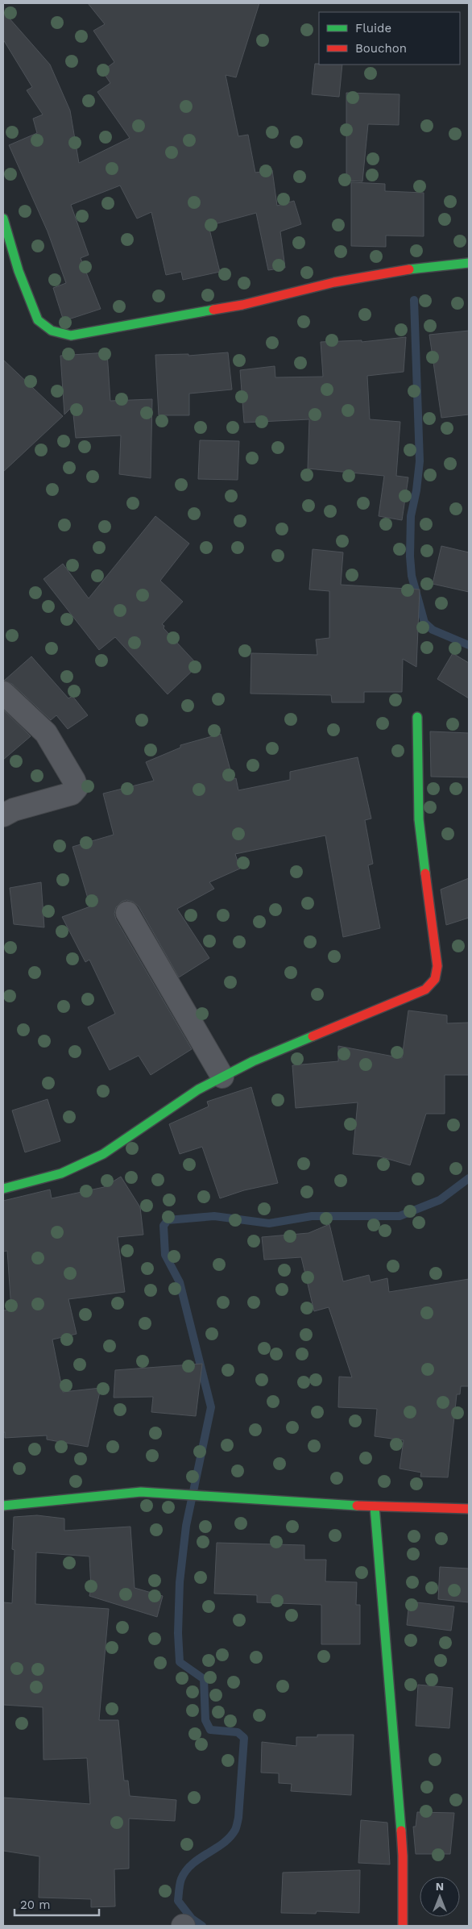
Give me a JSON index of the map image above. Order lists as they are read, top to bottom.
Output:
{
  "legend": ["Fluide", "Bouchon"],
  "scale_bar": "20 m",
  "north": "top"
}
